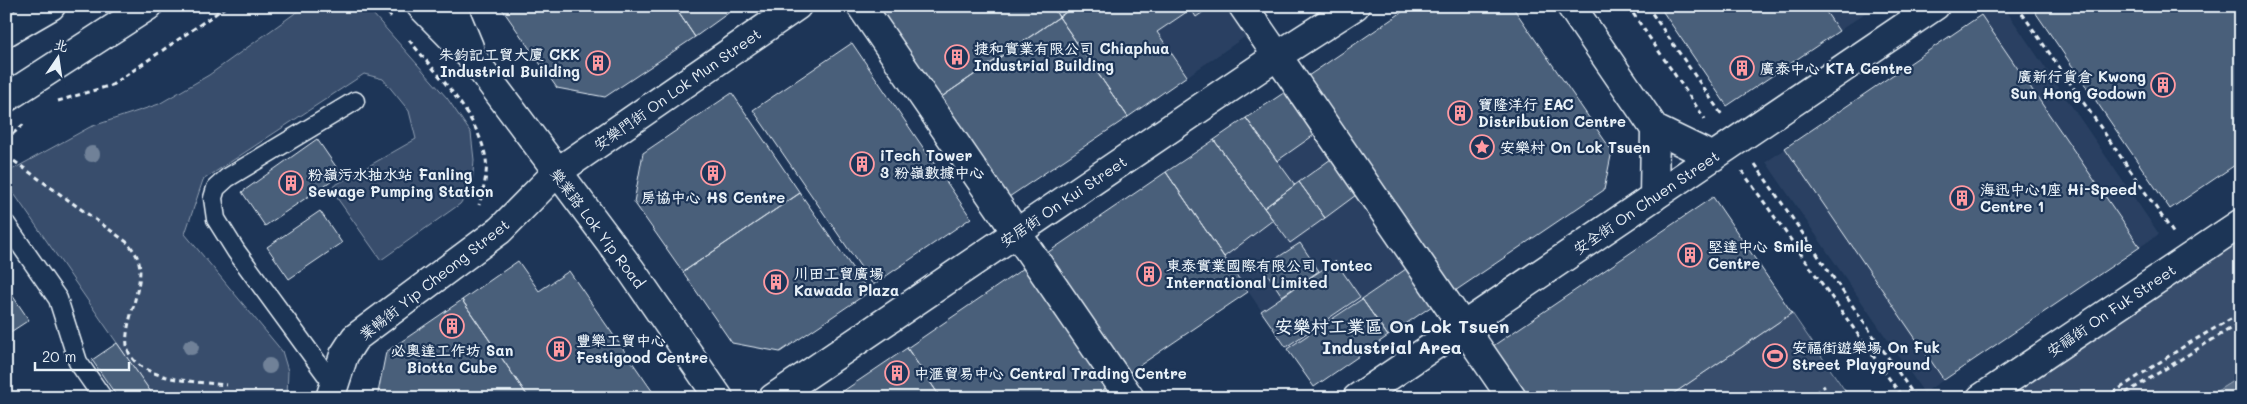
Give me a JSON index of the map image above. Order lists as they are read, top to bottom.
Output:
{
  "streets": {
    "street": [
      "安樂門街 On Lok Mun Street",
      "安居街 On Kui Street",
      "安全街 On Chuen Street",
      "樂業路 Lok Yip Road",
      "業暢街 Yip Cheong Street",
      "安福街 On Fuk Street"
    ]
  },
  "crossings": [
    ["安樂門街 On Lok Mun Street", "樂業路 Lok Yip Road"],
    ["安樂門街 On Lok Mun Street", "業暢街 Yip Cheong Street"],
    ["樂業路 Lok Yip Road", "業暢街 Yip Cheong Street"]
  ],
  "districts": ["安樂村工業區 On Lok Tsuen Industrial Area"],
  "places": {
    "building": [
      "捷和實業有限公司 Chiaphua Industrial Building",
      "朱鈞記工貿大廈 CKK Industrial Building",
      "廣泰中心 KTA Centre",
      "廣新行貨倉 Kwong Sun Hong Godown",
      "寶隆洋行 EAC Distribution Centre",
      "iTech Tower 3 粉嶺數據中心",
      "房協中心 HS Centre",
      "粉嶺污水抽水站 Fanling Sewage Pumping Station",
      "海迅中心1座 Hi-Speed Centre 1",
      "堅達中心 Smile Centre",
      "東泰實業國際有限公司 Tontec International Limited",
      "川田工貿廣場 Kawada Plaza",
      "必奧達工作坊 San Biotta Cube",
      "豐樂工貿中心 Festigood Centre",
      "中滙貿易中心 Central Trading Centre"
    ],
    "place": ["安樂村 On Lok Tsuen"],
    "sports": ["安福街遊樂場 On Fuk Street Playground"]
  },
  "scale_bar": "20 m",
  "north": "top"
}
